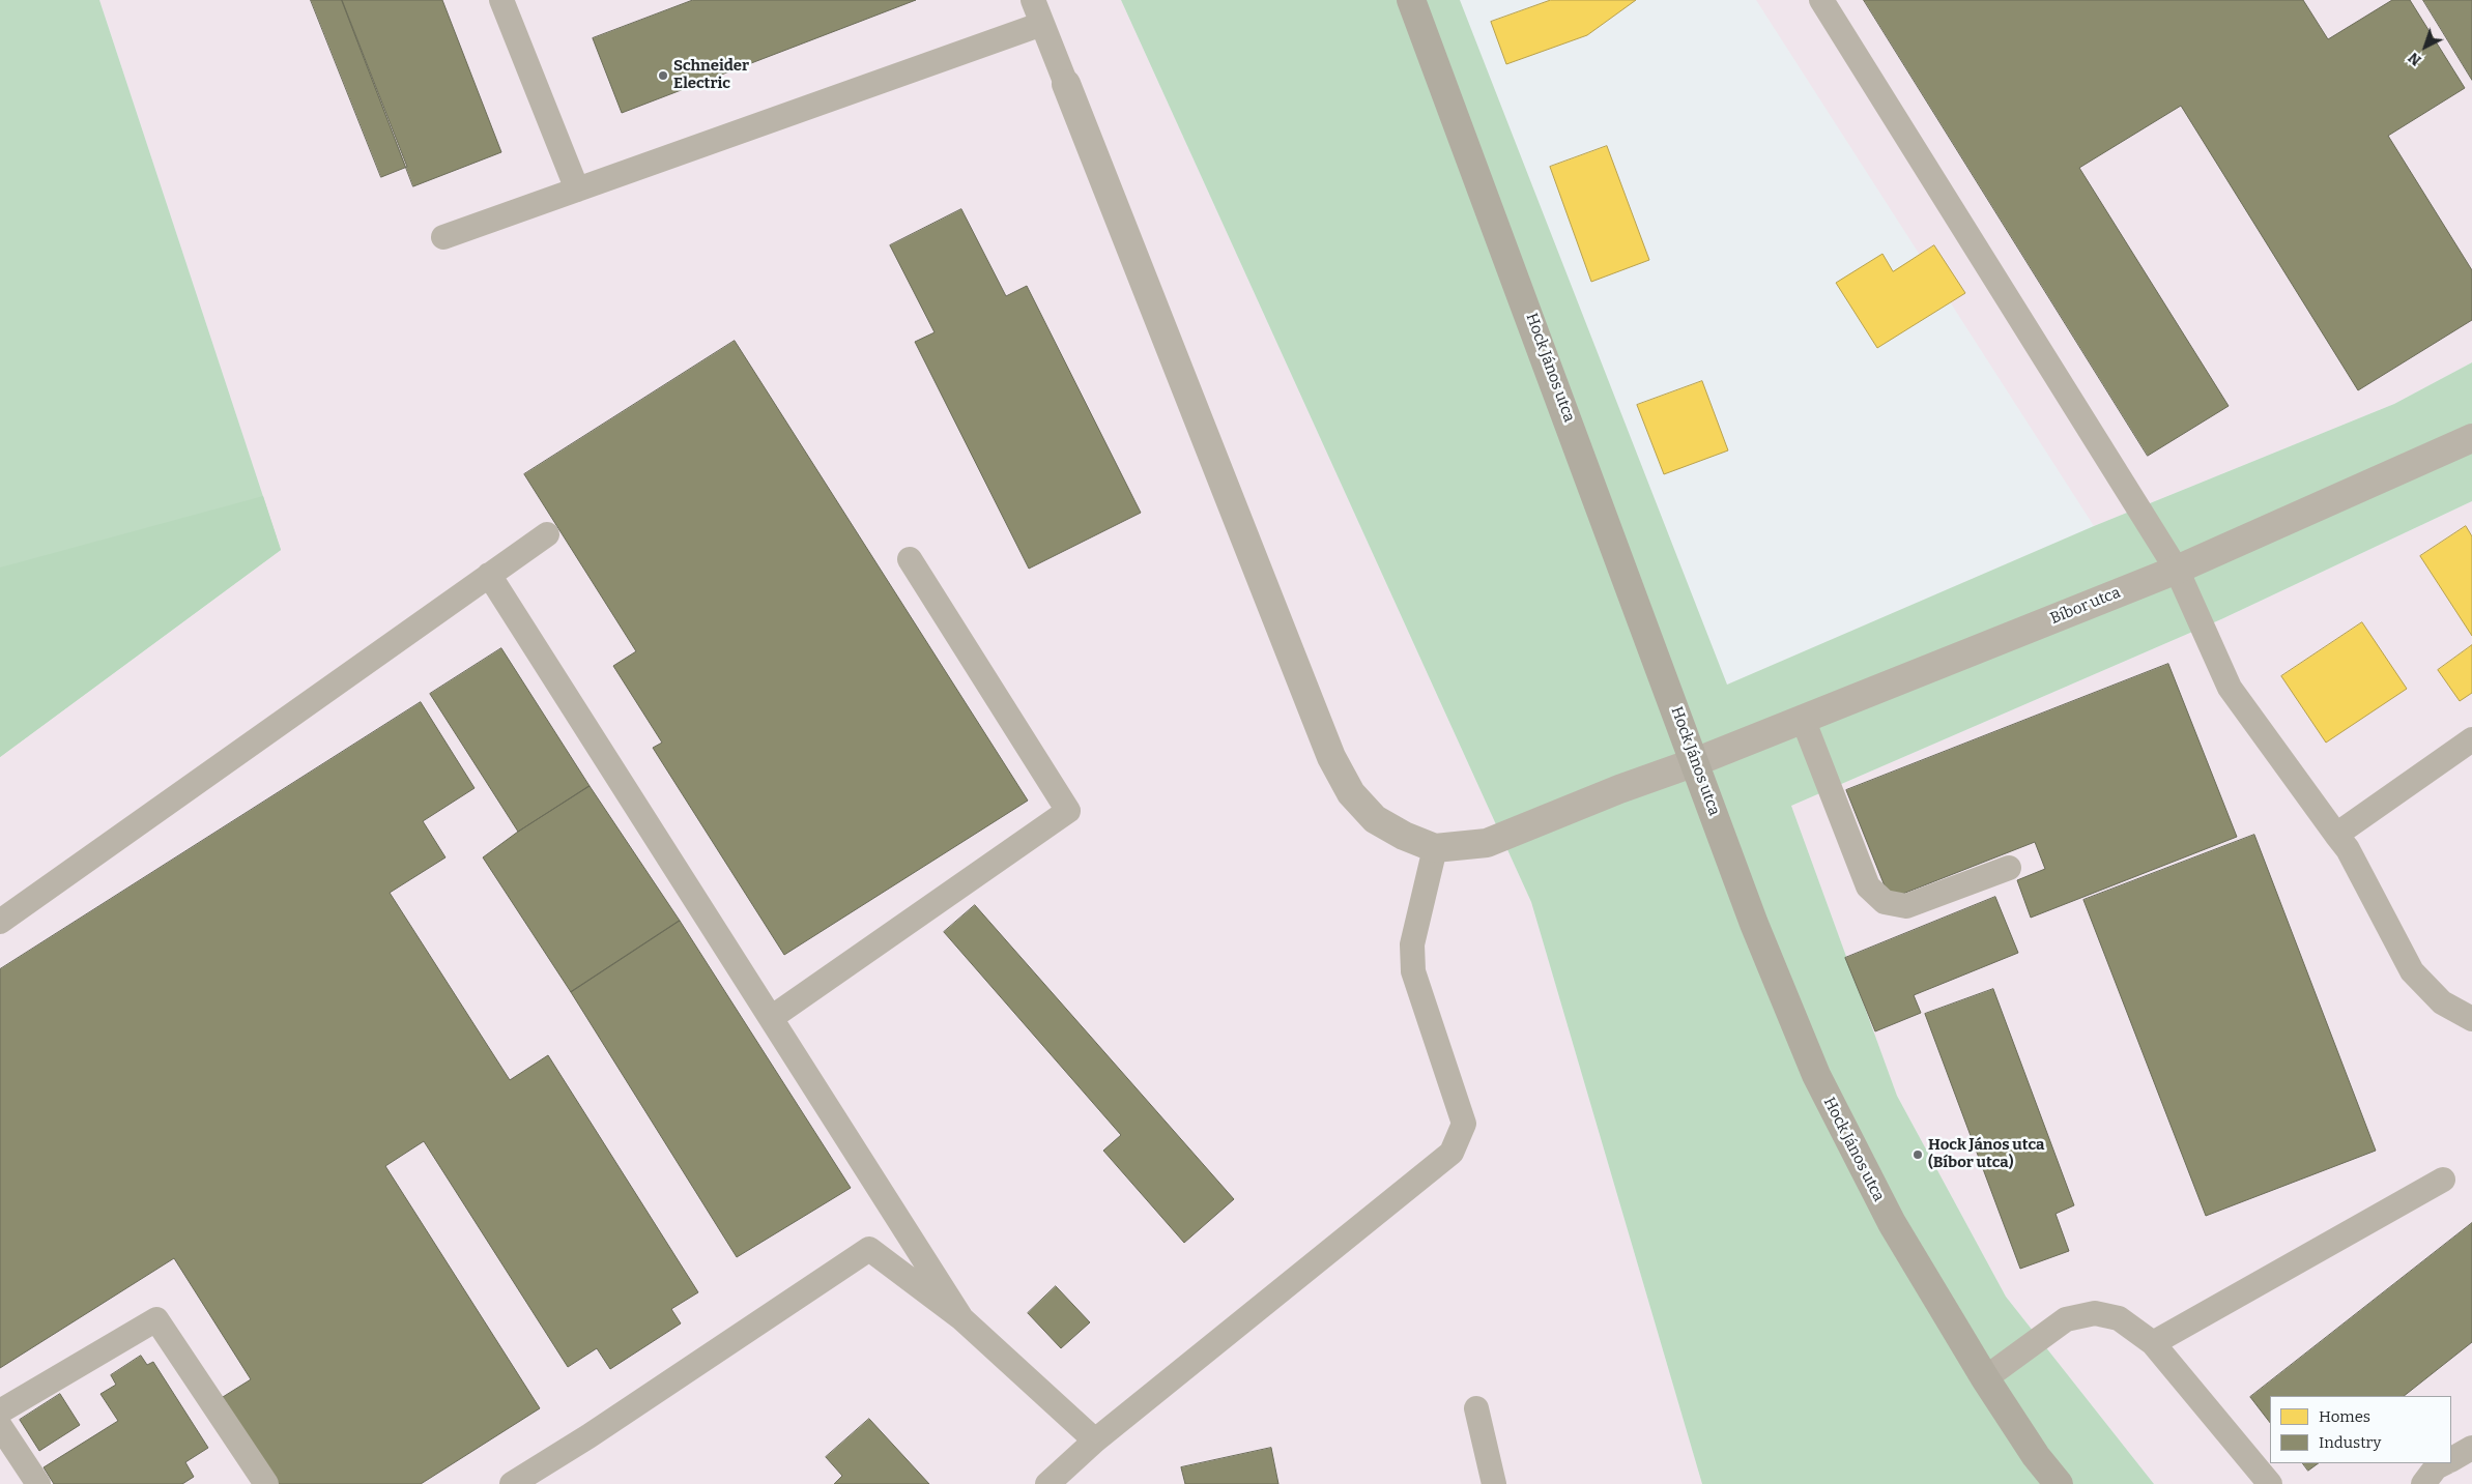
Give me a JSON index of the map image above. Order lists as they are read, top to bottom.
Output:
{
  "streets": {
    "main road": ["Hock János utca"],
    "street": ["Bíbor utca"]
  },
  "crossings": [
    ["Hock János utca", "Bíbor utca"]
  ],
  "places": ["Schneider Electric", "Hock János utca (Bíbor utca)"],
  "legend": ["Homes", "Industry"],
  "north": "bottom left"
}
